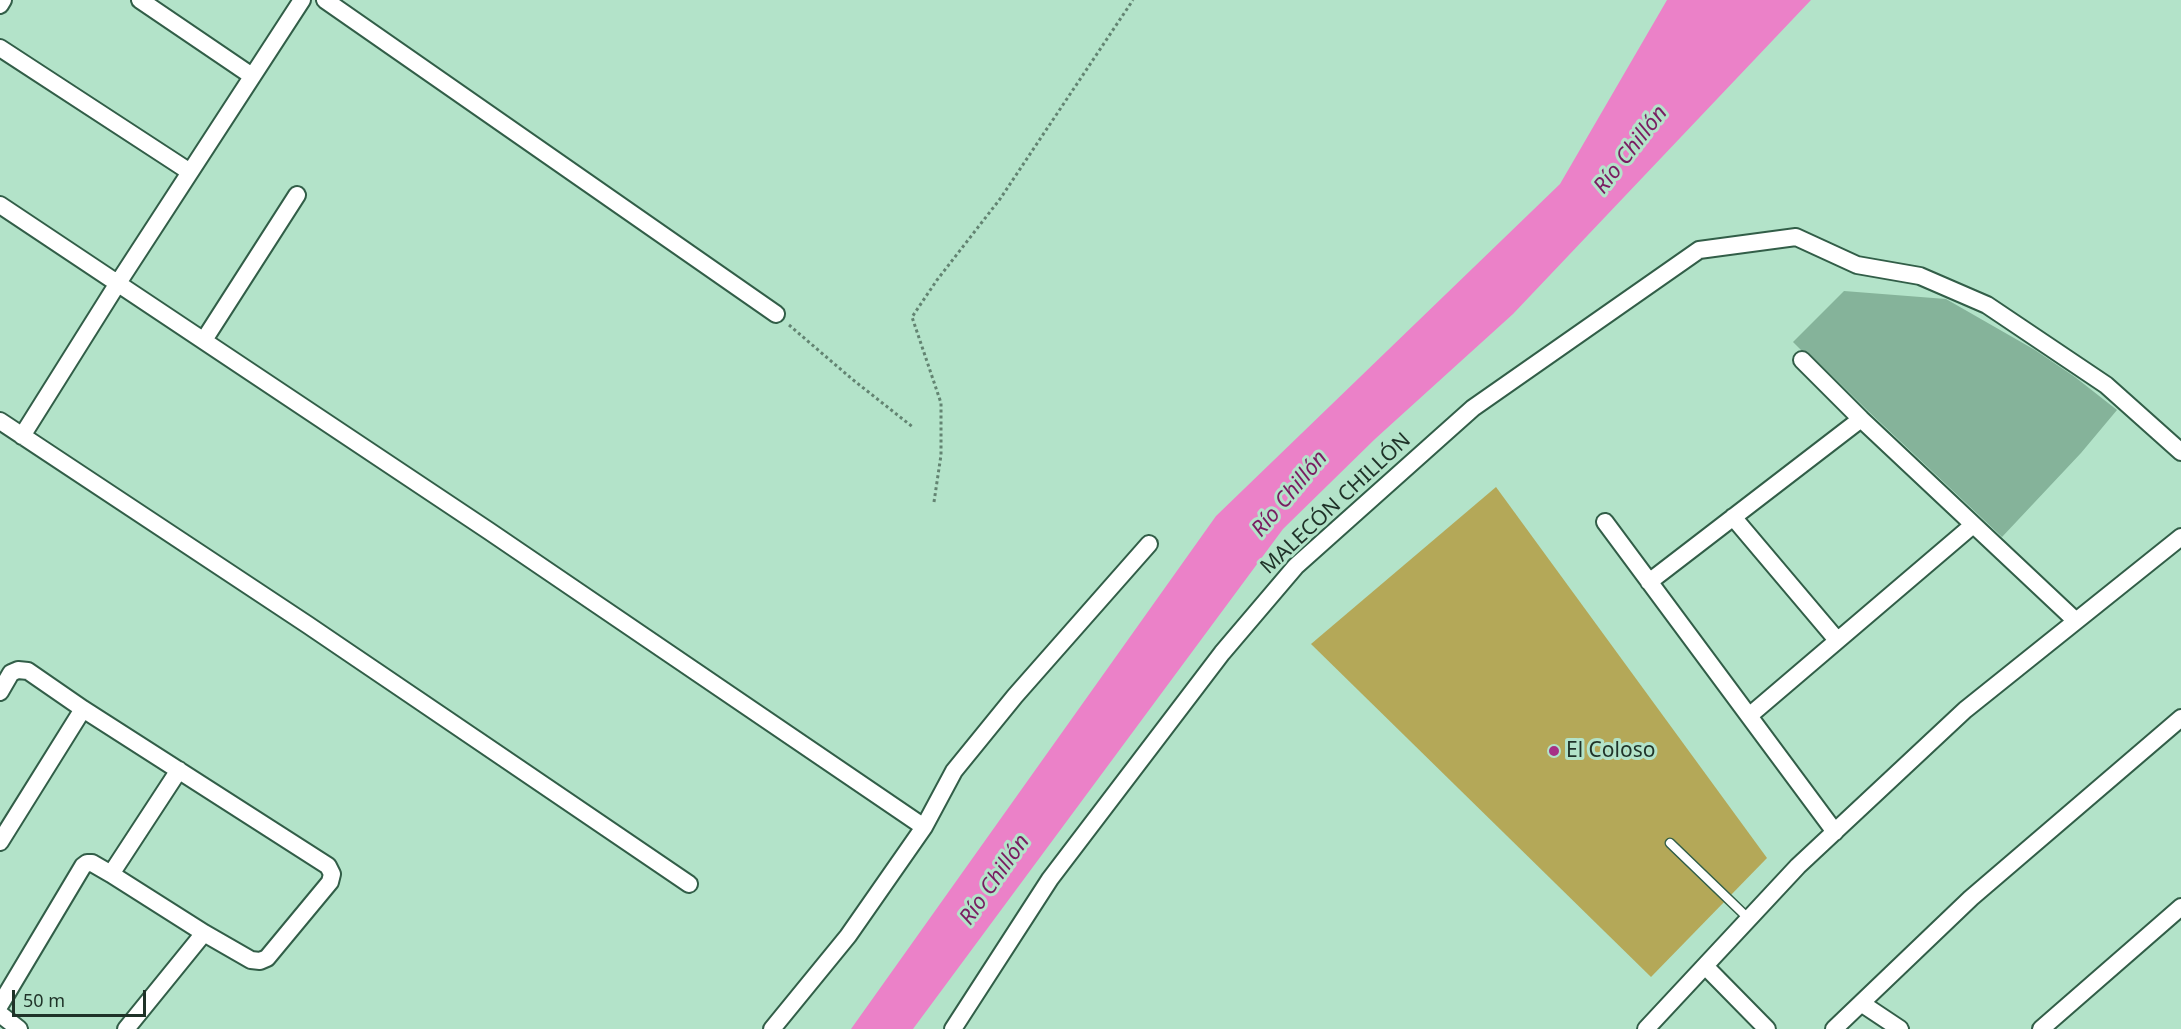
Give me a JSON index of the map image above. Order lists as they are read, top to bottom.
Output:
{
  "streets": {
    "street": ["MALECÓN CHILLÓN"]
  },
  "water": ["Río Chillón"],
  "places": ["El Coloso"],
  "scale_bar": "50 m"
}
